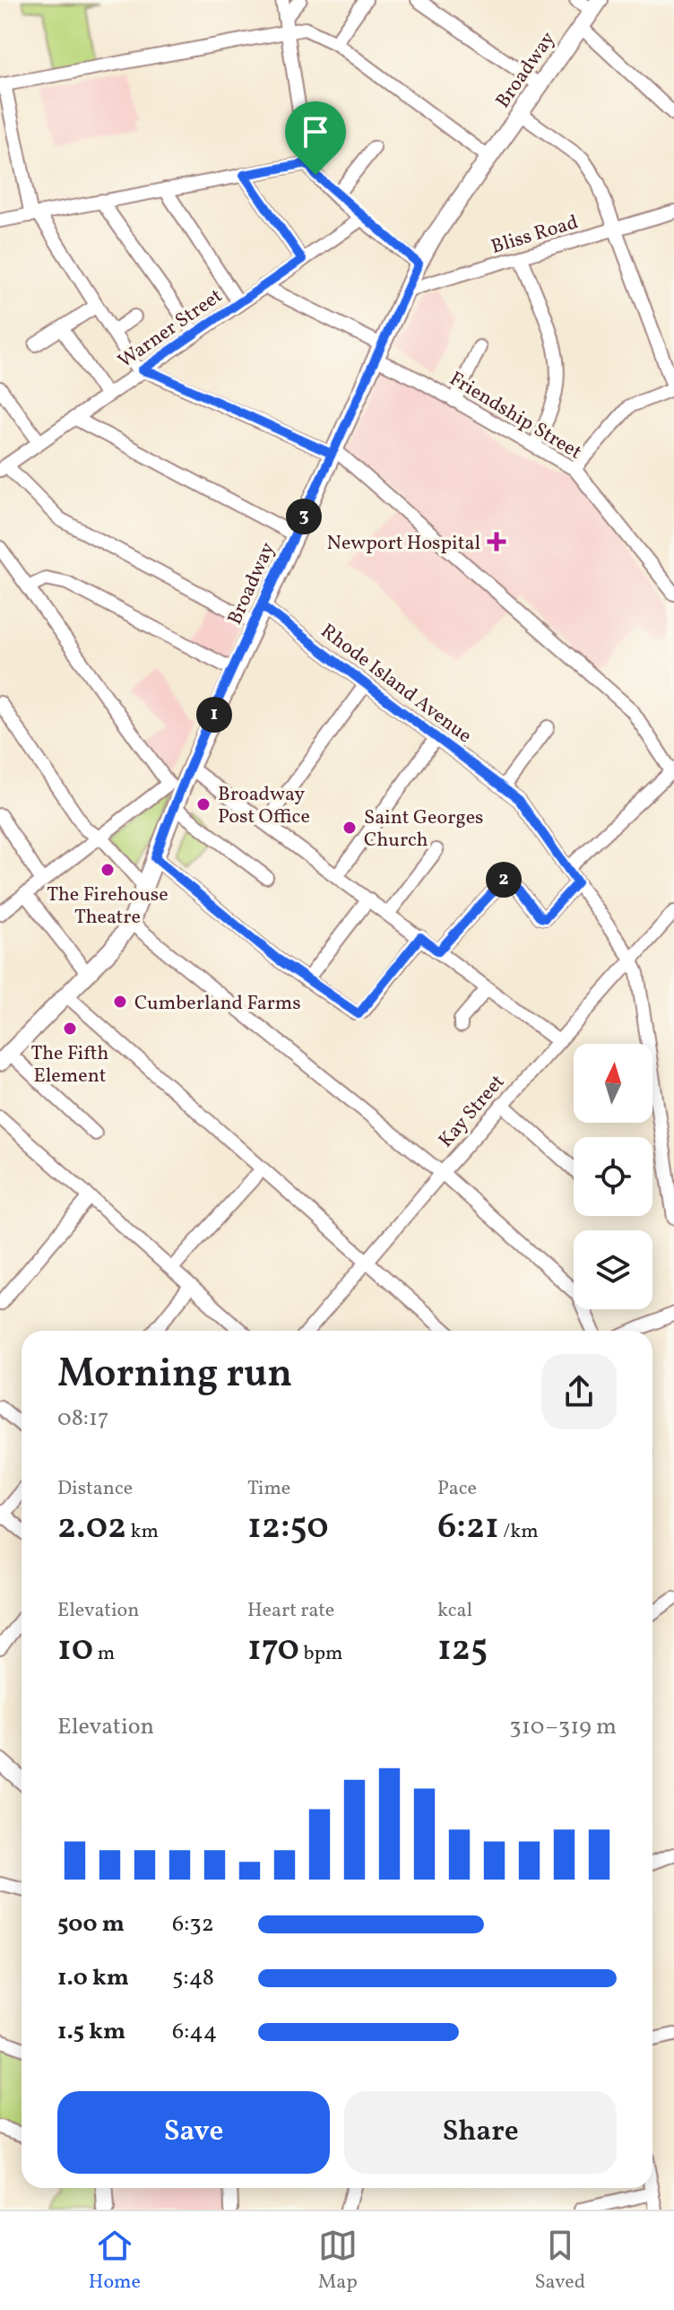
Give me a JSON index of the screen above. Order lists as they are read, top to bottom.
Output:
{
  "streets": {
    "main road": ["Broadway"],
    "street": [
      "Bliss Road",
      "Warner Street",
      "Friendship Street",
      "Rhode Island Avenue",
      "Kay Street"
    ]
  },
  "crossings": [
    ["Broadway", "Bliss Road"],
    ["Broadway", "Friendship Street"],
    ["Broadway", "Rhode Island Avenue"],
    ["Warner Street", "Friendship Street"],
    ["Rhode Island Avenue", "Kay Street"]
  ],
  "places": {
    "health": ["Newport Hospital"],
    "other": [
      "Broadway Post Office",
      "Saint Georges Church",
      "The Firehouse Theatre",
      "Cumberland Farms",
      "The Fifth Element"
    ]
  },
  "north": "top",
  "page": {
    "pins": ["3", "1", "2"],
    "heading": ["Morning run", "08:17"],
    "stats": [
      ["Distance", "2.02 km"],
      ["Time", "12:50"],
      ["Pace", "6:21 /km"],
      ["Elevation", "10 m"],
      ["Heart rate", "170 bpm"],
      ["kcal", "125"]
    ],
    "chart": ["Elevation", "310–319 m"],
    "list": [
      {
        "name": "500 m",
        "note": "6:32"
      },
      {
        "name": "1.0 km",
        "note": "5:48"
      },
      {
        "name": "1.5 km",
        "note": "6:44"
      }
    ],
    "buttons": ["Save", "Share"],
    "tabs": ["Home", "Map", "Saved"]
  }
}
